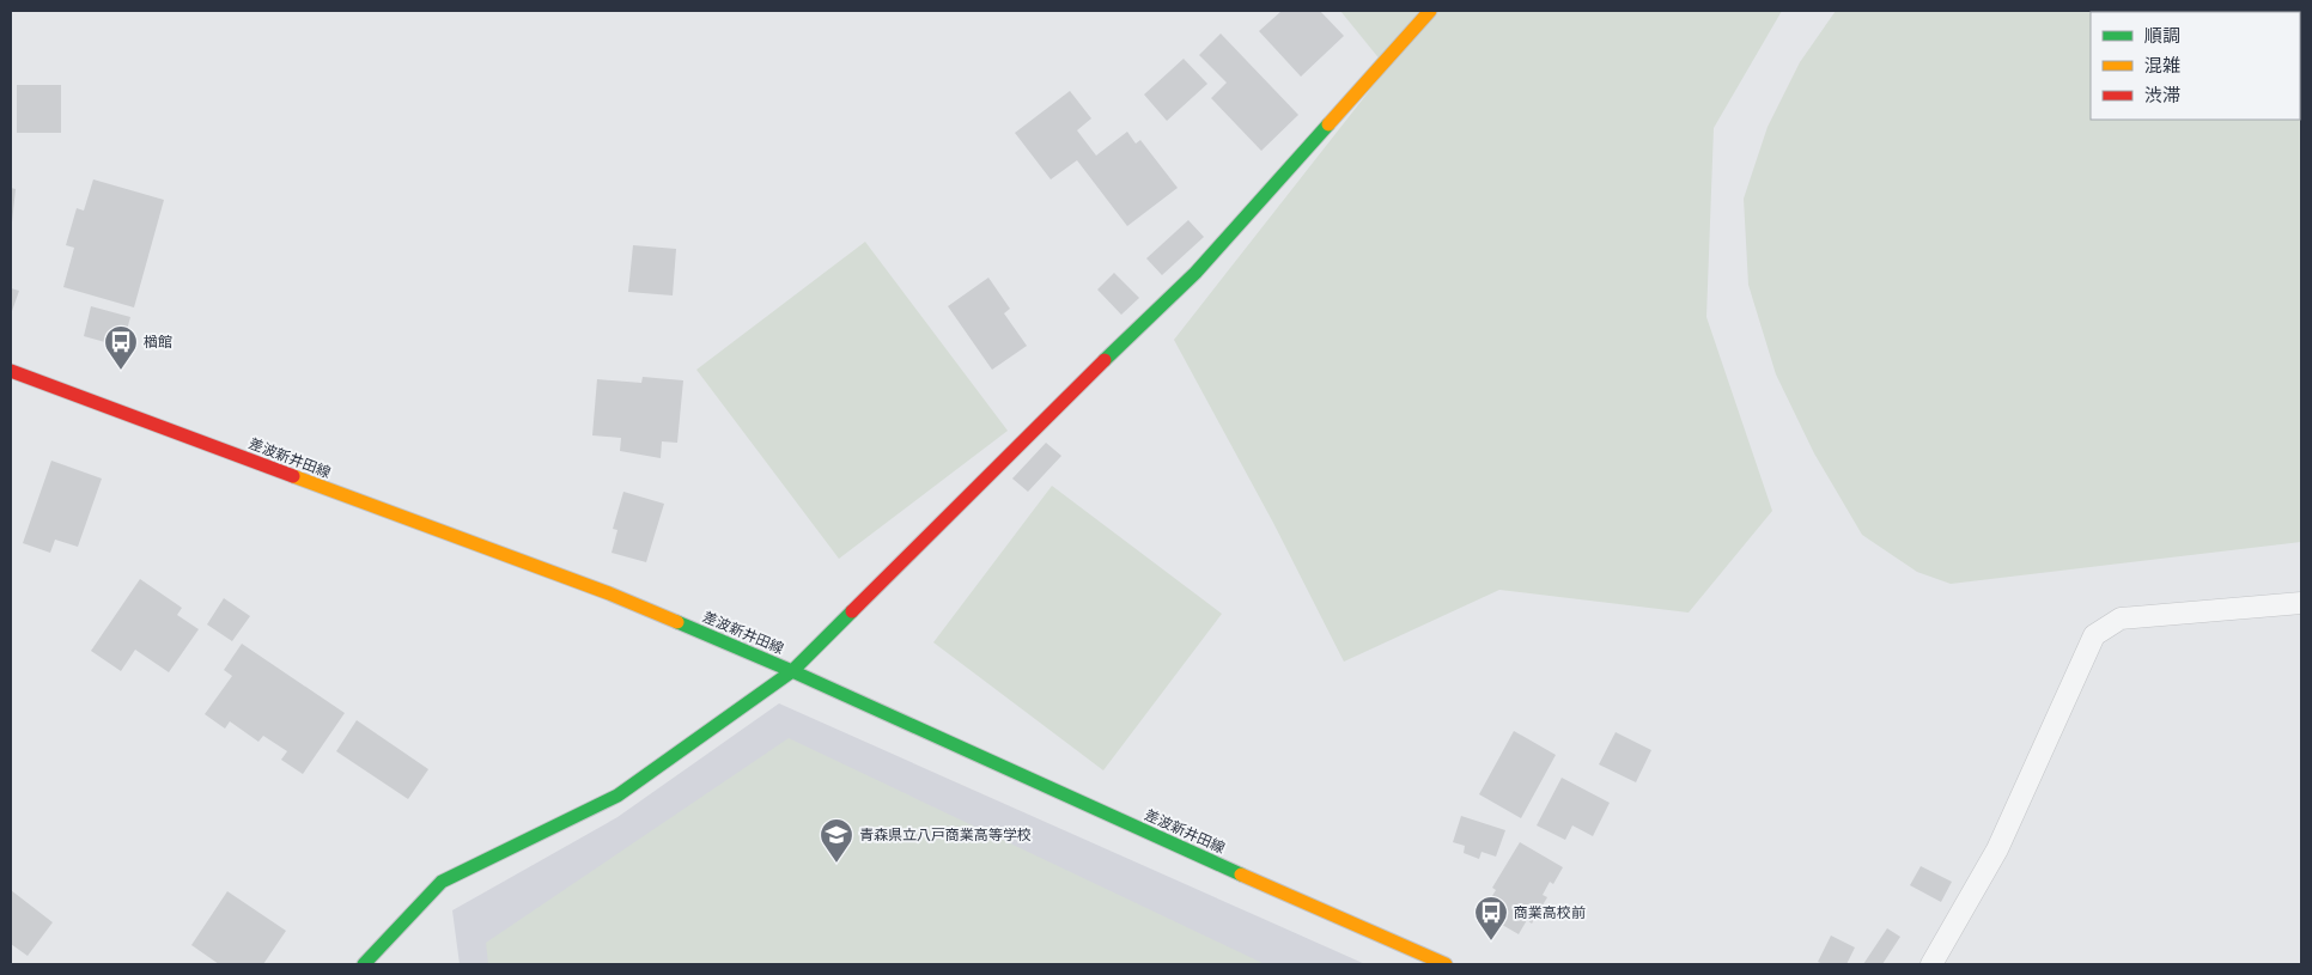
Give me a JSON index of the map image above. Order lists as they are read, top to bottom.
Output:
{
  "streets": {
    "main road": ["差波新井田線"]
  },
  "places": {
    "bus stop": ["楢館", "商業高校前"],
    "school or university": ["青森県立八戸商業高等学校"]
  },
  "legend": ["順調", "混雑", "渋滞"]
}
